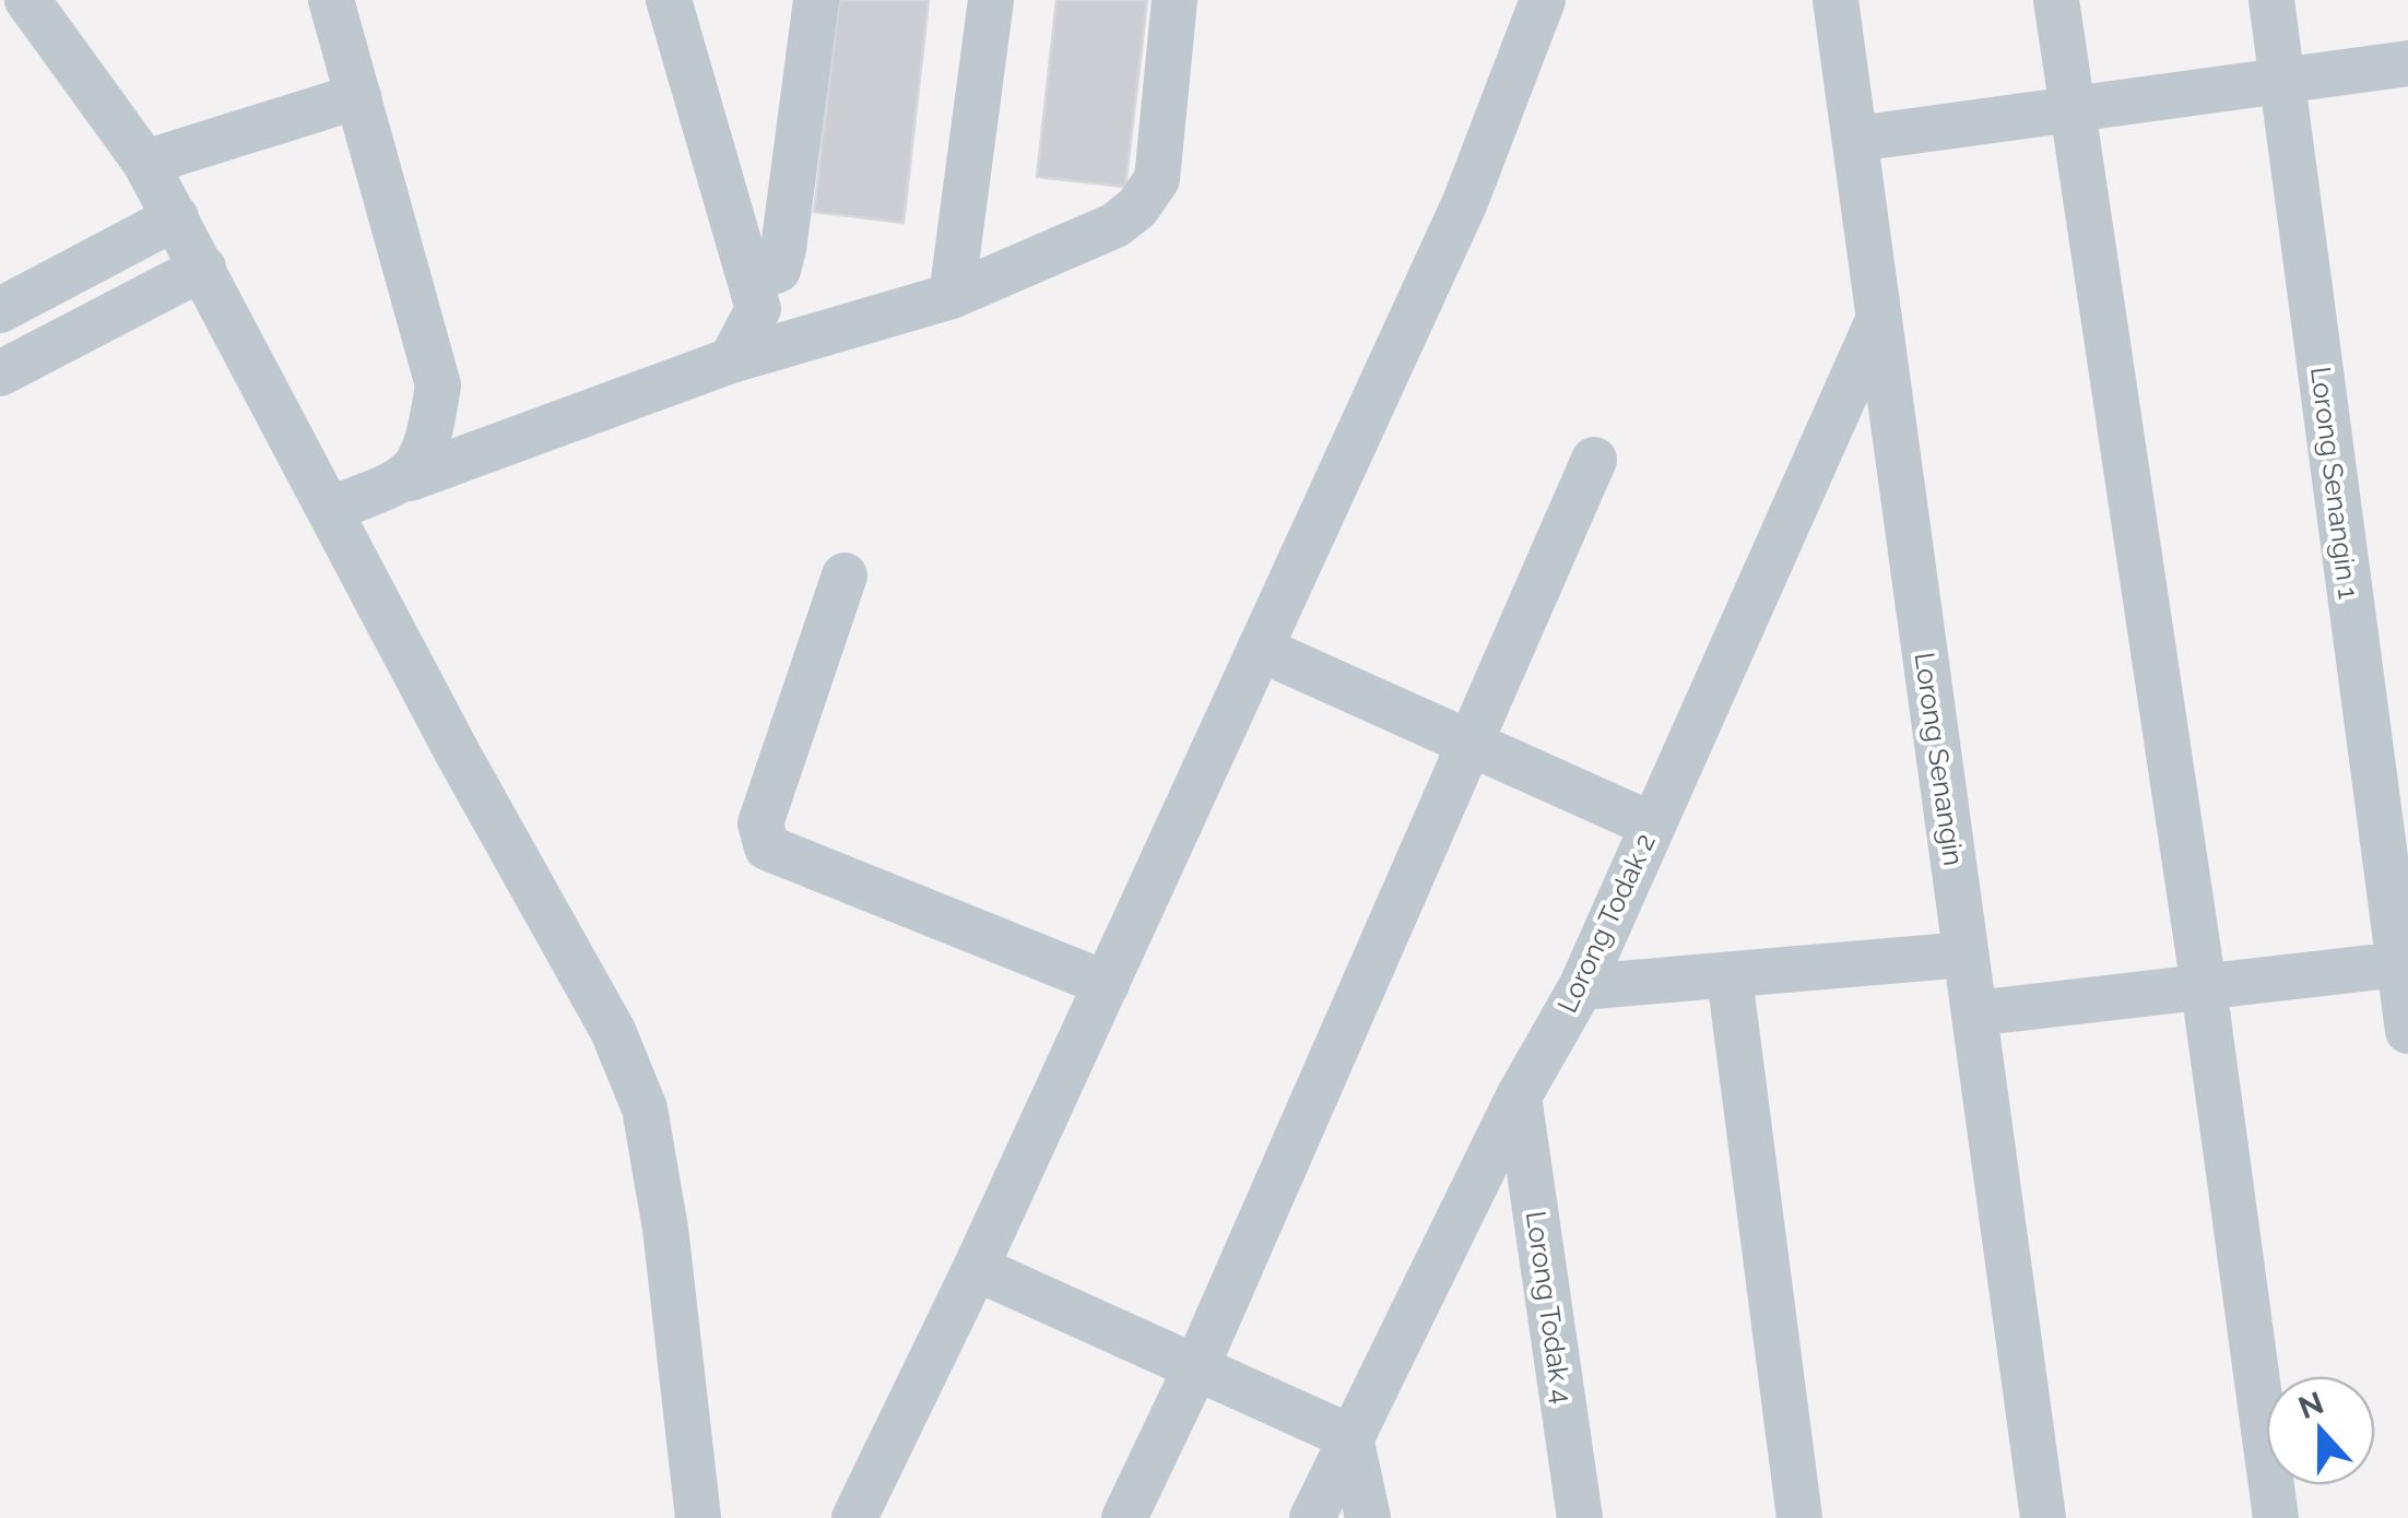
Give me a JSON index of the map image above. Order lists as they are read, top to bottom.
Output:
{
  "streets": {
    "street": [
      "Lorong Senangin 1",
      "Lorong Senangin",
      "Lorong Todak 2",
      "Lorong Todak 4"
    ]
  },
  "crossings": [
    ["Lorong Senangin", "Lorong Todak 2"],
    ["Lorong Todak 2", "Lorong Todak 4"]
  ],
  "north": "top"
}
